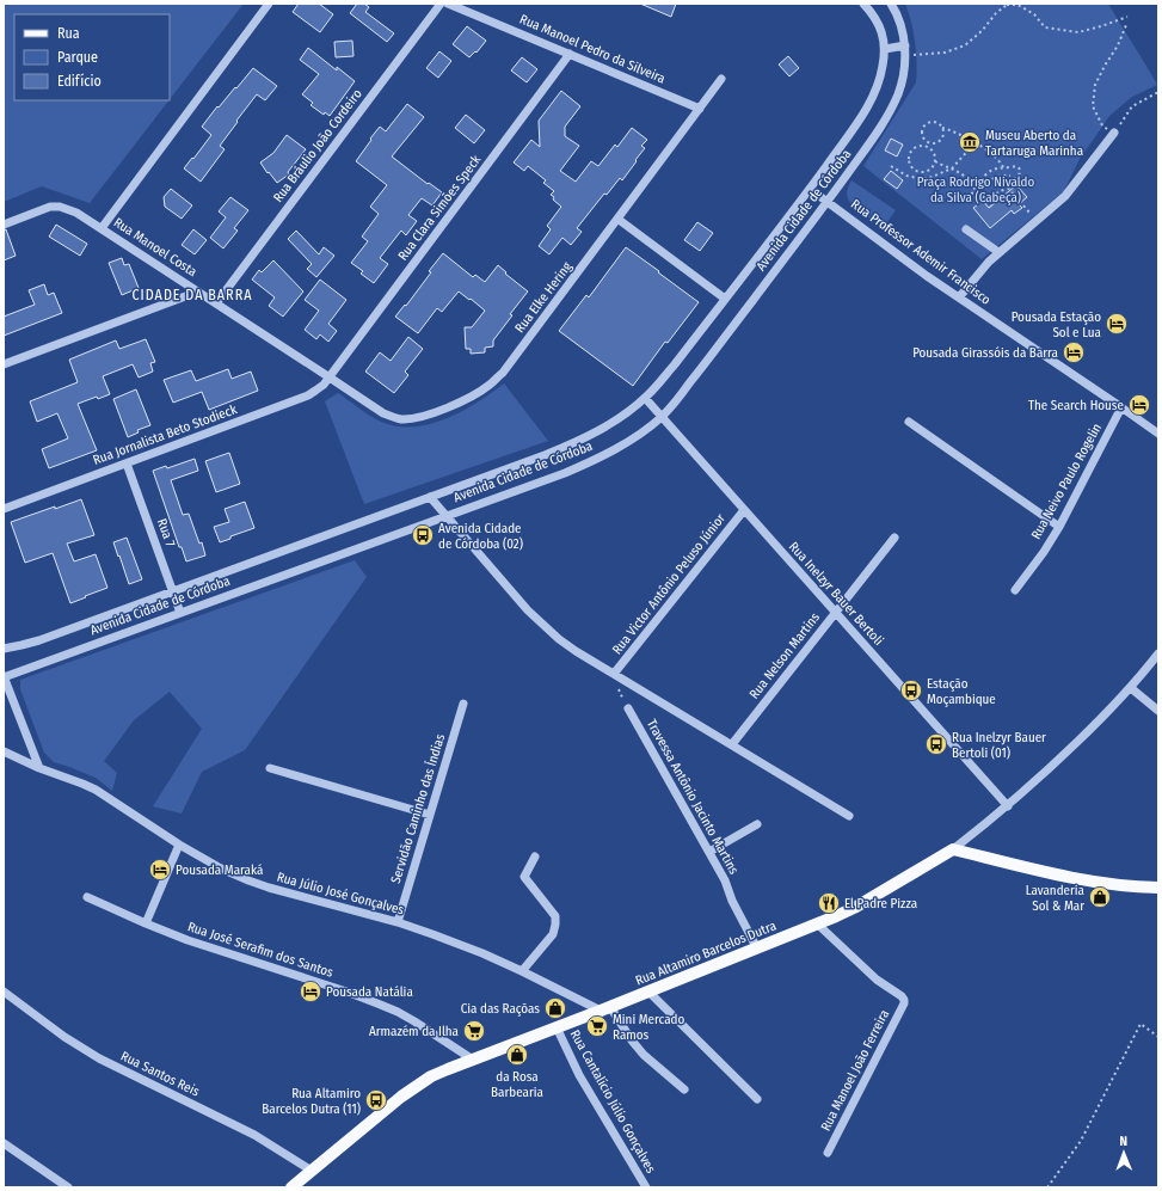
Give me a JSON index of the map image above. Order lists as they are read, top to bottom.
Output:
{
  "streets": {
    "main road": ["Rua Altamiro Barcelos Dutra"],
    "street": [
      "Rua Manoel Pedro da Silveira",
      "Rua Bráulio João Cordeiro",
      "Rua Clara Simões Speck",
      "Avenida Cidade de Córdoba",
      "Rua Manoel Costa",
      "Rua Professor Ademir Francisco",
      "Rua Elke Hering",
      "Rua Jornalista Beto Stodieck",
      "Rua Neivo Paulo Rogelin",
      "Rua 7",
      "Rua Victor Antônio Peluso Júnior",
      "Rua Inelzyr Bauer Bertoli",
      "Rua Nelson Martins",
      "Travessa Antônio Jacinto Martins",
      "Servidão Caminho das Índias",
      "Rua Júlio José Gonçalves",
      "Rua José Serafim dos Santos",
      "Rua Manoel João Ferreira",
      "Rua Santos Reis",
      "Rua Cantalício Júlio Gonçalves"
    ]
  },
  "crossings": [
    ["Rua Manoel Pedro da Silveira", "Rua Clara Simões Speck"],
    ["Rua Manoel Pedro da Silveira", "Rua Elke Hering"],
    ["Rua Bráulio João Cordeiro", "Rua Manoel Costa"],
    ["Rua Clara Simões Speck", "Rua Manoel Costa"],
    ["Rua Clara Simões Speck", "Rua Elke Hering"],
    ["Rua Clara Simões Speck", "Rua Jornalista Beto Stodieck"],
    ["Avenida Cidade de Córdoba", "Rua Professor Ademir Francisco"],
    ["Avenida Cidade de Córdoba", "Rua 7"],
    ["Avenida Cidade de Córdoba", "Rua Inelzyr Bauer Bertoli"],
    ["Rua Manoel Costa", "Rua Elke Hering"],
    ["Rua Manoel Costa", "Rua Jornalista Beto Stodieck"],
    ["Rua Professor Ademir Francisco", "Rua Neivo Paulo Rogelin"],
    ["Rua Elke Hering", "Rua Jornalista Beto Stodieck"],
    ["Rua Jornalista Beto Stodieck", "Rua 7"],
    ["Rua Victor Antônio Peluso Júnior", "Rua Inelzyr Bauer Bertoli"],
    ["Rua Inelzyr Bauer Bertoli", "Rua Nelson Martins"],
    ["Travessa Antônio Jacinto Martins", "Rua Altamiro Barcelos Dutra"],
    ["Servidão Caminho das Índias", "Rua Júlio José Gonçalves"],
    ["Rua Júlio José Gonçalves", "Rua Altamiro Barcelos Dutra"],
    ["Rua José Serafim dos Santos", "Rua Altamiro Barcelos Dutra"],
    ["Rua Altamiro Barcelos Dutra", "Rua Manoel João Ferreira"],
    ["Rua Altamiro Barcelos Dutra", "Rua Santos Reis"],
    ["Rua Altamiro Barcelos Dutra", "Rua Cantalício Júlio Gonçalves"]
  ],
  "districts": ["CIDADE DA BARRA"],
  "parks": ["Praça Rodrigo Nivaldo da Silva (Cabeça)"],
  "places": {
    "museum": ["Museu Aberto da Tartaruga Marinha"],
    "hotel": [
      "Pousada Estação Sol e Lua",
      "Pousada Girassóis da Barra",
      "The Search House",
      "Pousada Maraká",
      "Pousada Natália"
    ],
    "bus stop": [
      "Avenida Cidade de Córdoba (02)",
      "Estação Moçambique",
      "Rua Inelzyr Bauer Bertoli (01)",
      "Rua Altamiro Barcelos Dutra (11)"
    ],
    "shop": ["Lavanderia Sol & Mar", "Cia das Raçõas", "da Rosa Barbearia"],
    "restaurant": ["El Padre Pizza"],
    "supermarket": ["Mini Mercado Ramos", "Armazém da Ilha"]
  },
  "legend": ["Rua", "Parque", "Edifício"],
  "north": "top"
}
